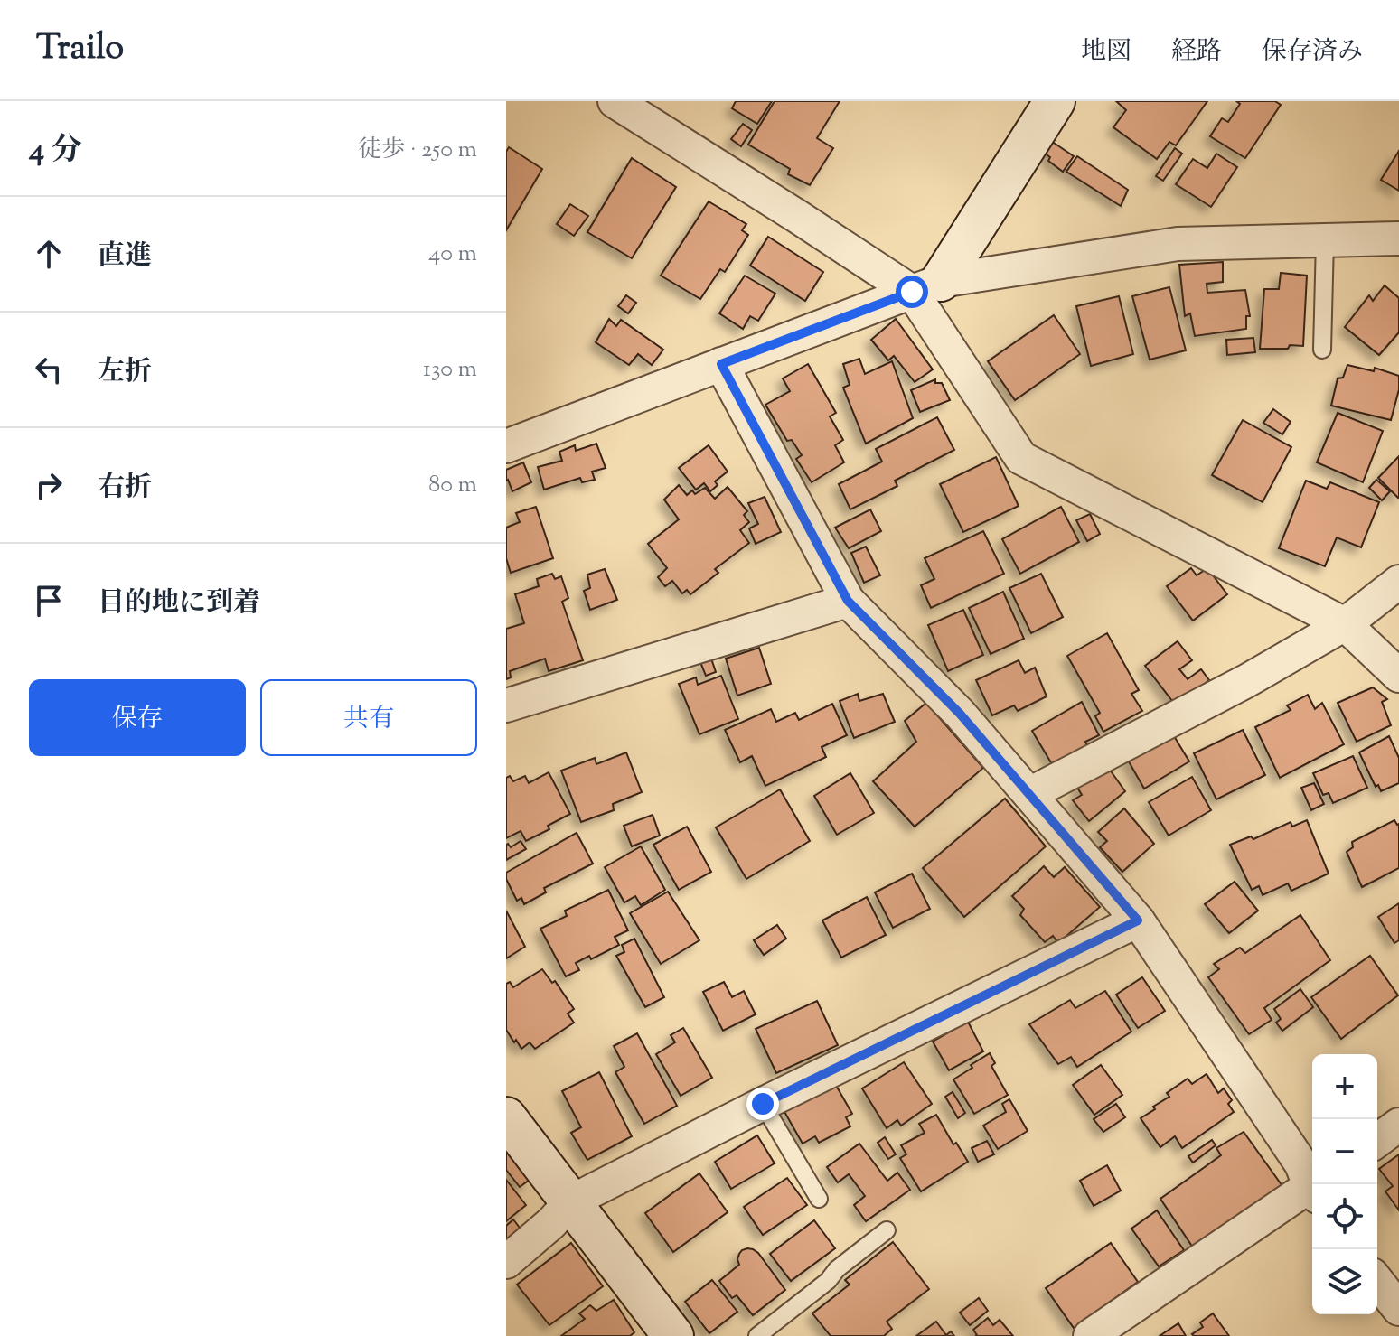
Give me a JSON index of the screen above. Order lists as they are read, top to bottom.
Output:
{
  "page": {
    "header": "Trailo",
    "nav": ["地図", "経路", "保存済み"],
    "heading": ["4 分", "徒歩 · 250 m"],
    "list": [
      ["直進", "40 m"],
      ["左折", "130 m"],
      ["右折", "80 m"],
      "目的地に到着"
    ],
    "buttons": ["保存", "共有"],
    "map_buttons": ["+", "−"]
  }
}
